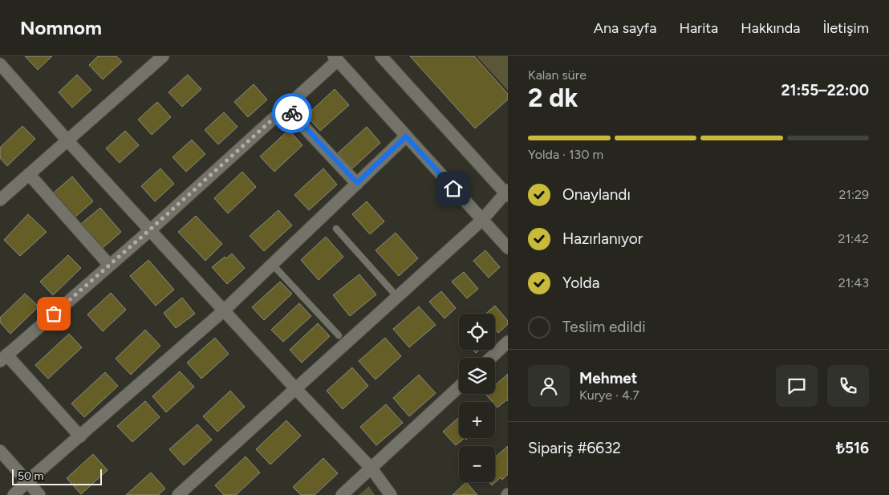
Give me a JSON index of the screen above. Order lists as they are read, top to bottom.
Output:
{
  "scale_bar": "50 m",
  "page": {
    "header": "Nomnom",
    "nav": [
      "Ana sayfa",
      "Harita",
      "Hakkında",
      "İletişim"
    ],
    "heading": ["2 dk", "Kalan süre", "21:55–22:00"],
    "panel": [
      "Mehmet",
      "Kurye · 4.7",
      "Sipariş #6632",
      "₺516"
    ],
    "bar": "Yolda · 130 m",
    "list": [
      ["Onaylandı", "21:29"],
      ["Hazırlanıyor", "21:42"],
      ["Yolda", "21:43"],
      "Teslim edildi"
    ],
    "map_buttons": ["+", "−"],
    "scale": "50 m"
  }
}
